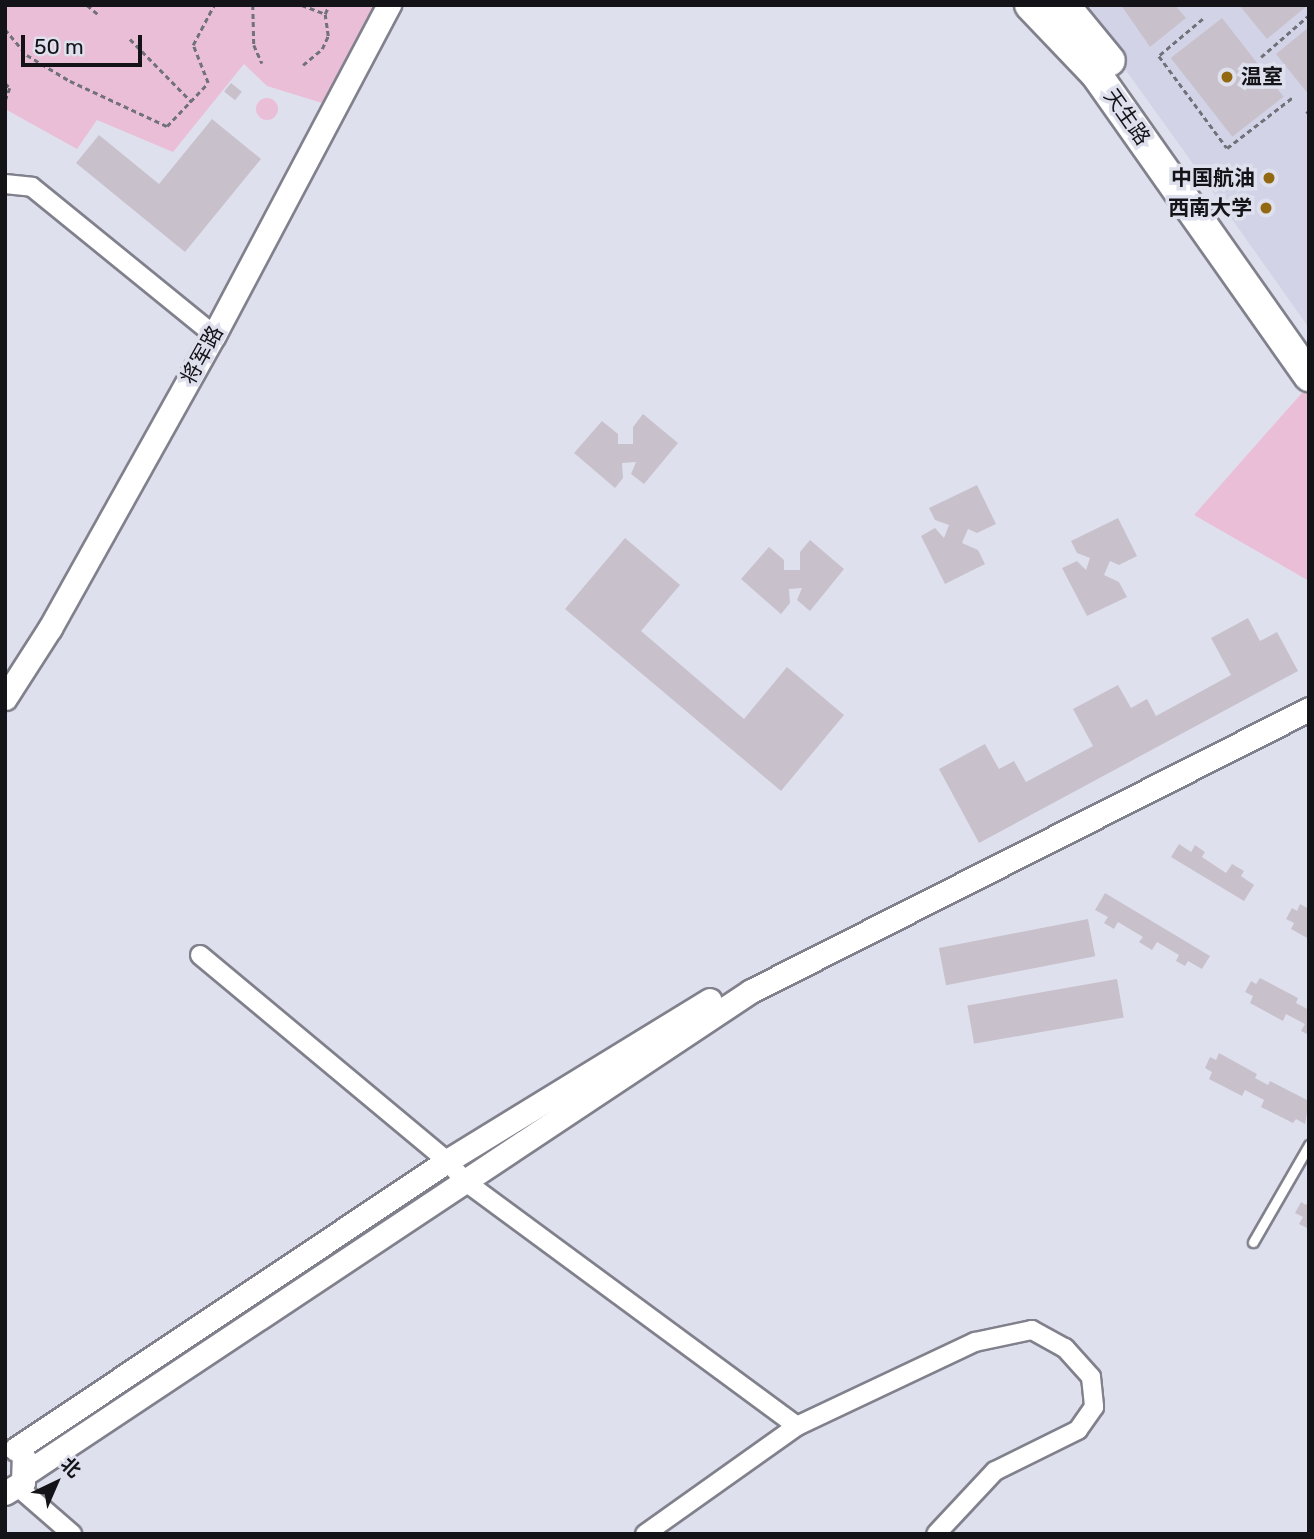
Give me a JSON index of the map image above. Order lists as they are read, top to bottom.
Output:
{
  "streets": {
    "highway": ["天生路"],
    "street": ["将军路"]
  },
  "places": ["温室", "中国航油", "西南大学"],
  "scale_bar": "50 m",
  "north": "top right"
}
